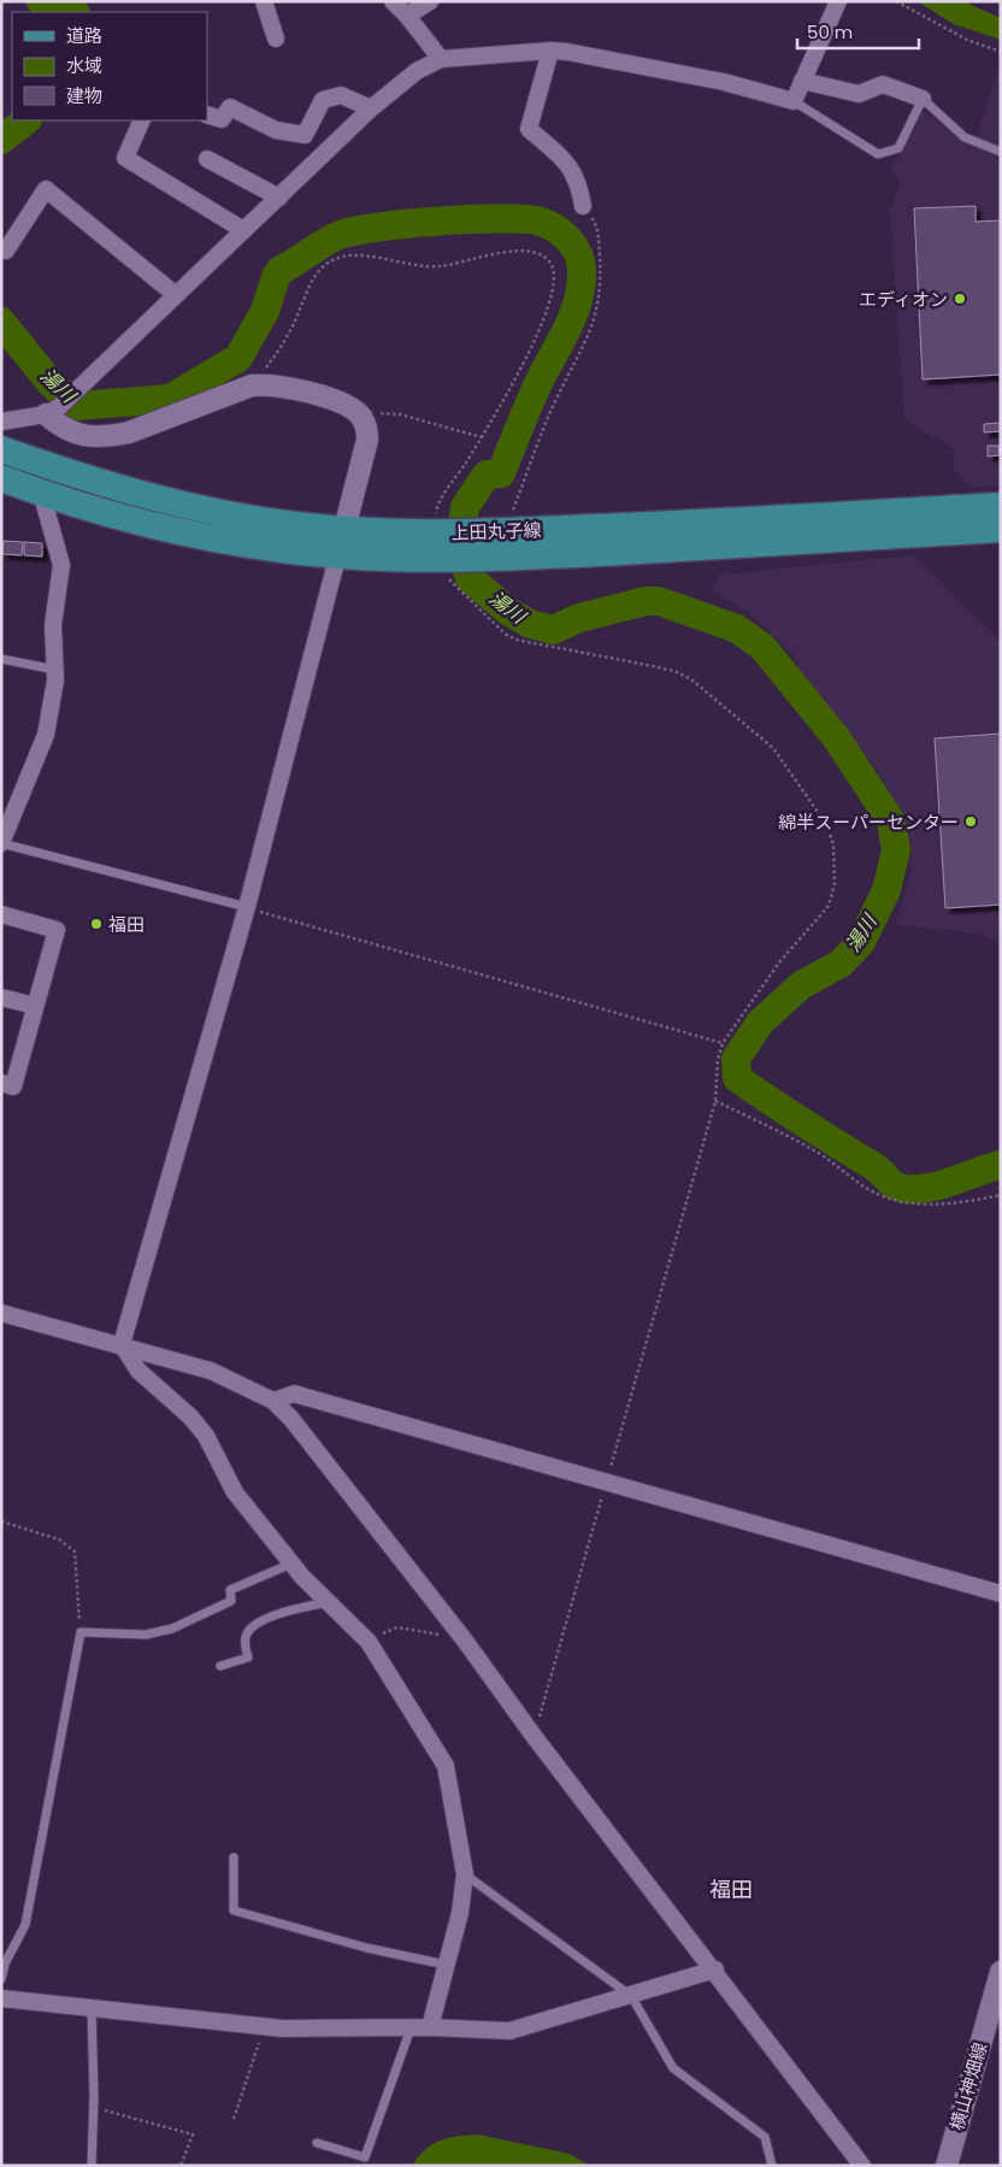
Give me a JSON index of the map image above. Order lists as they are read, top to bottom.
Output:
{
  "streets": {
    "main road": ["上田丸子線"],
    "street": ["横山神畑線"]
  },
  "districts": ["福田"],
  "water": ["湯川"],
  "places": ["エディオン", "綿半スーパーセンター", "福田"],
  "legend": ["道路", "水域", "建物"],
  "scale_bar": "50 m"
}
